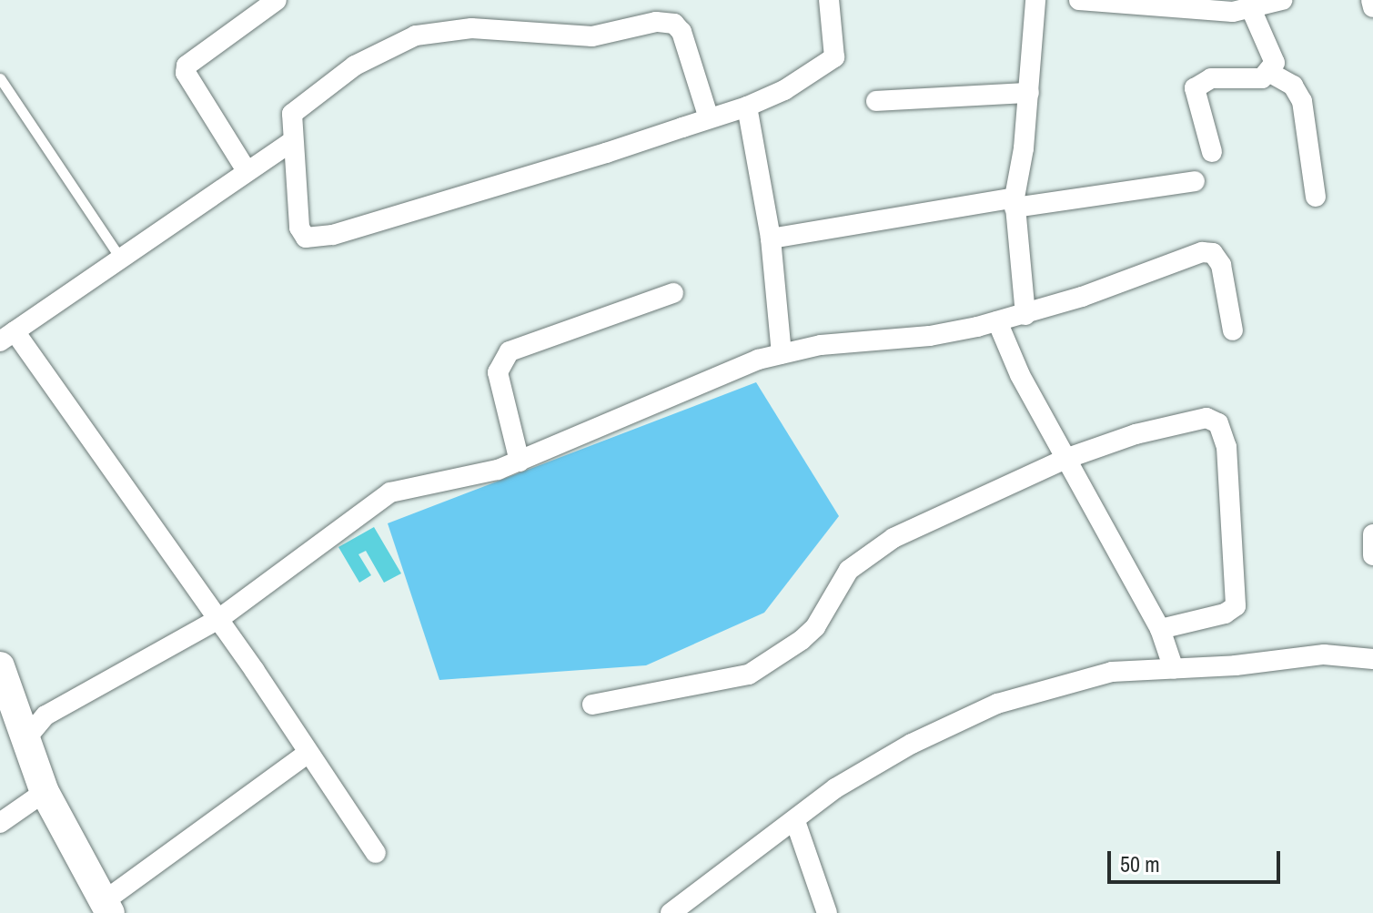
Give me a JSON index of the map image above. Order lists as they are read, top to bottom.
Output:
{
  "scale_bar": "50 m"
}
